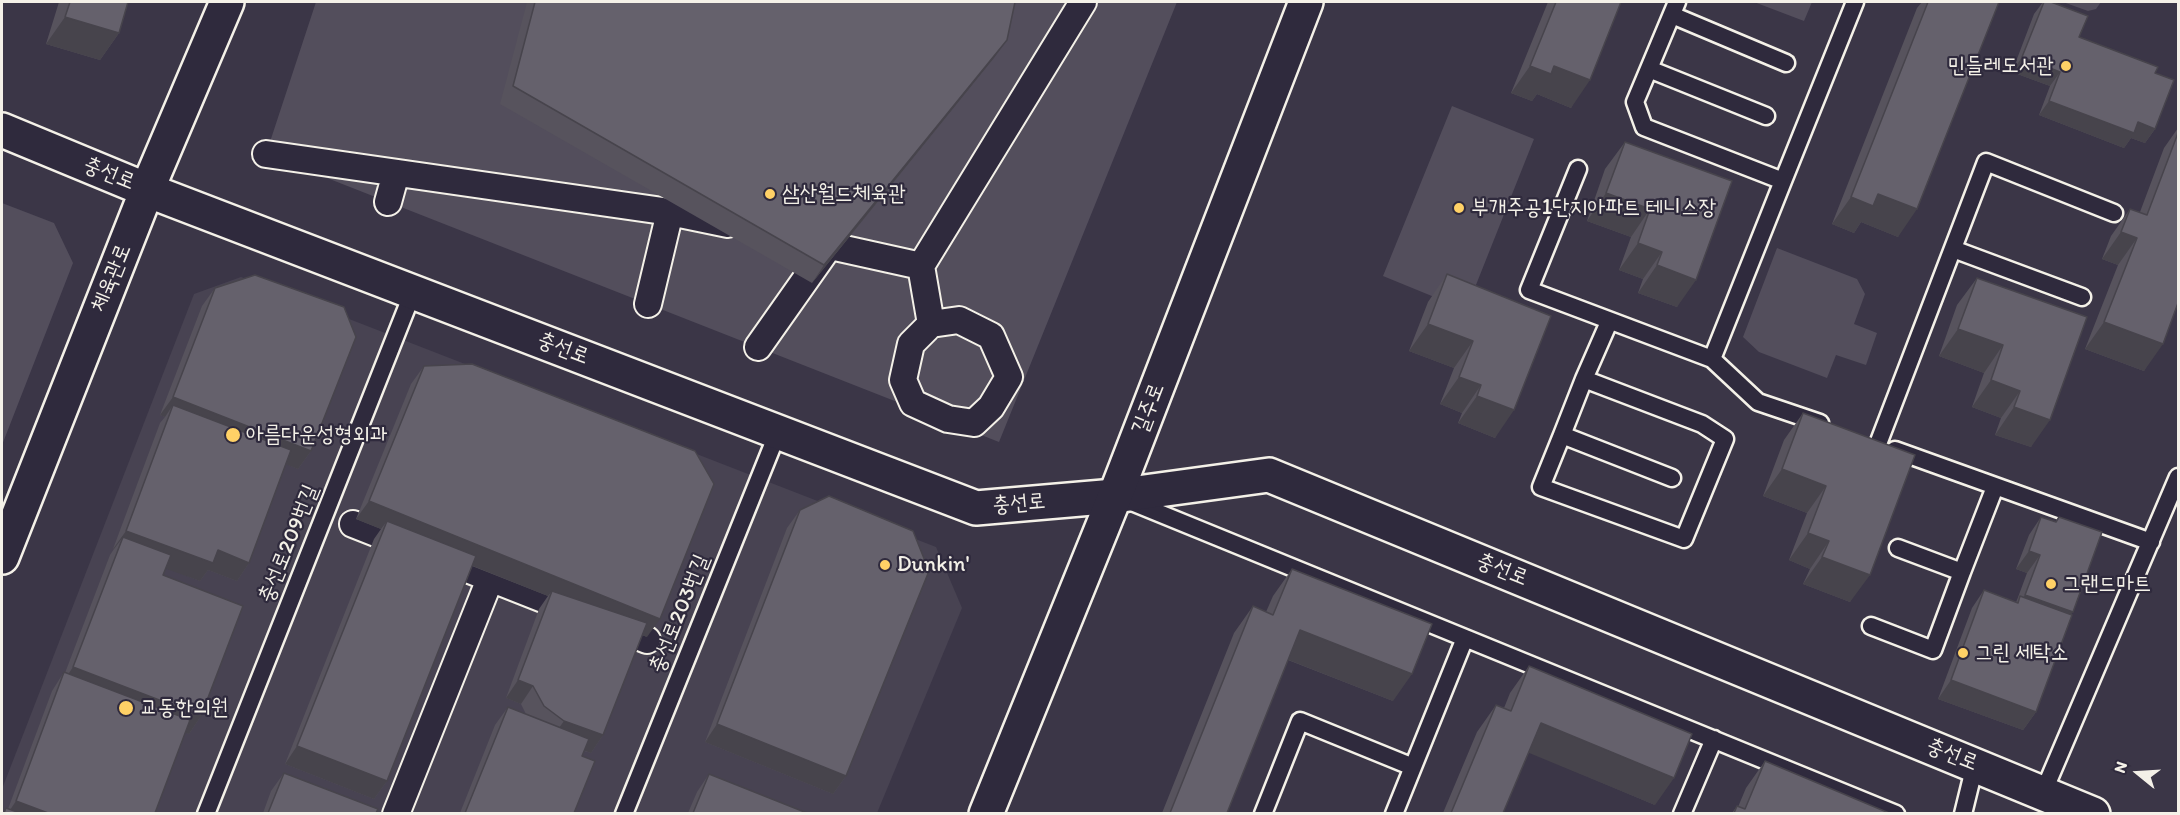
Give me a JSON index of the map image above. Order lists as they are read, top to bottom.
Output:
{
  "streets": {
    "street": ["충선로", "체육관로", "길주로"],
    "lane": ["충선로209번길", "충선로203번길"]
  },
  "crossings": [
    ["충선로", "체육관로"],
    ["충선로", "길주로"],
    ["충선로", "충선로209번길"],
    ["충선로", "충선로203번길"]
  ],
  "places": [
    "민들레도서관",
    "삼산월드체육관",
    "부개주공1단지아파트 테니스장",
    "아름다운성형외과",
    "Dunkin'",
    "그랜드마트",
    "그린 세탁소",
    "교동한의원"
  ],
  "north": "left"
}
